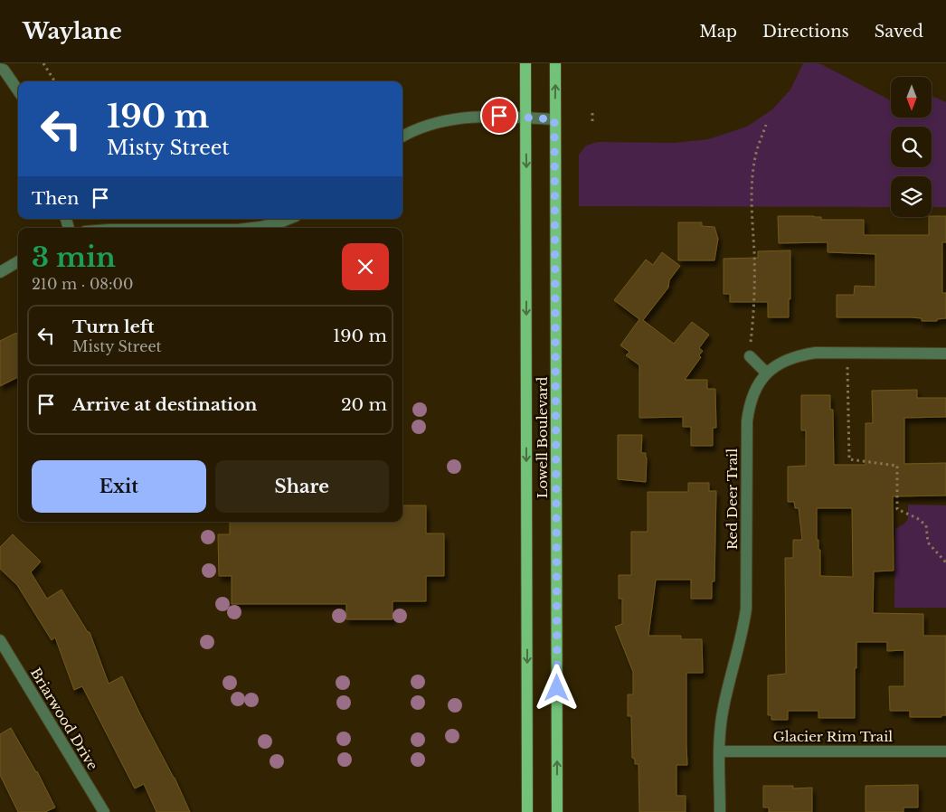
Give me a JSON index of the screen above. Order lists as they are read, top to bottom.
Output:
{
  "streets": {
    "main road": ["Lowell Boulevard"],
    "street": ["Red Deer Trail", "Briarwood Drive", "Glacier Rim Trail"]
  },
  "crossings": [
    ["Red Deer Trail", "Glacier Rim Trail"]
  ],
  "north": "bottom",
  "page": {
    "header": "Waylane",
    "nav": ["Map", "Directions", "Saved"],
    "turn": ["190 m", "Misty Street"],
    "then": "Then",
    "heading": ["3 min", "210 m · 08:00"],
    "list": [
      {
        "name": "Turn left",
        "note": "Misty Street",
        "value": "190 m"
      },
      {
        "name": "Arrive at destination",
        "value": "20 m"
      }
    ],
    "buttons": ["Exit", "Share"]
  }
}
